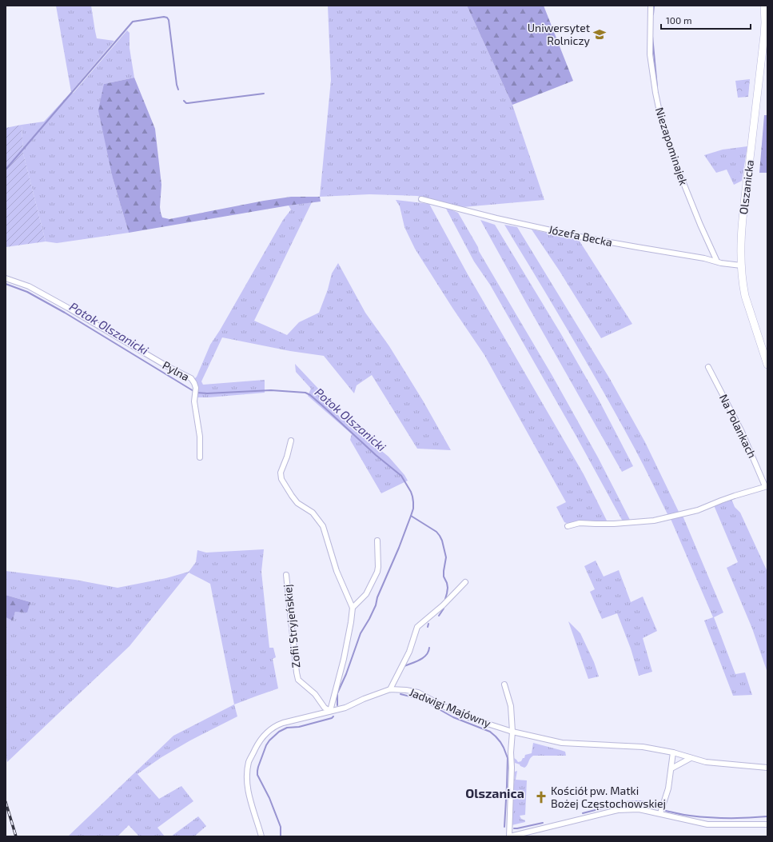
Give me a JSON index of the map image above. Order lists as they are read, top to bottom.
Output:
{
  "streets": {
    "street": [
      "Niezapominajek",
      "Olszanicka",
      "Józefa Becka",
      "Pylna",
      "Na Polankach",
      "Zofii Stryjeńskiej",
      "Jadwigi Majówny"
    ]
  },
  "crossings": [
    ["Niezapominajek", "Józefa Becka"],
    ["Olszanicka", "Józefa Becka"],
    ["Zofii Stryjeńskiej", "Jadwigi Majówny"]
  ],
  "districts": ["Olszanica"],
  "water": ["Potok Olszanicki"],
  "places": {
    "school or university": ["Uniwersytet Rolniczy"],
    "church": ["Kościół pw. Matki Bożej Częstochowskiej"]
  },
  "scale_bar": "100 m"
}
